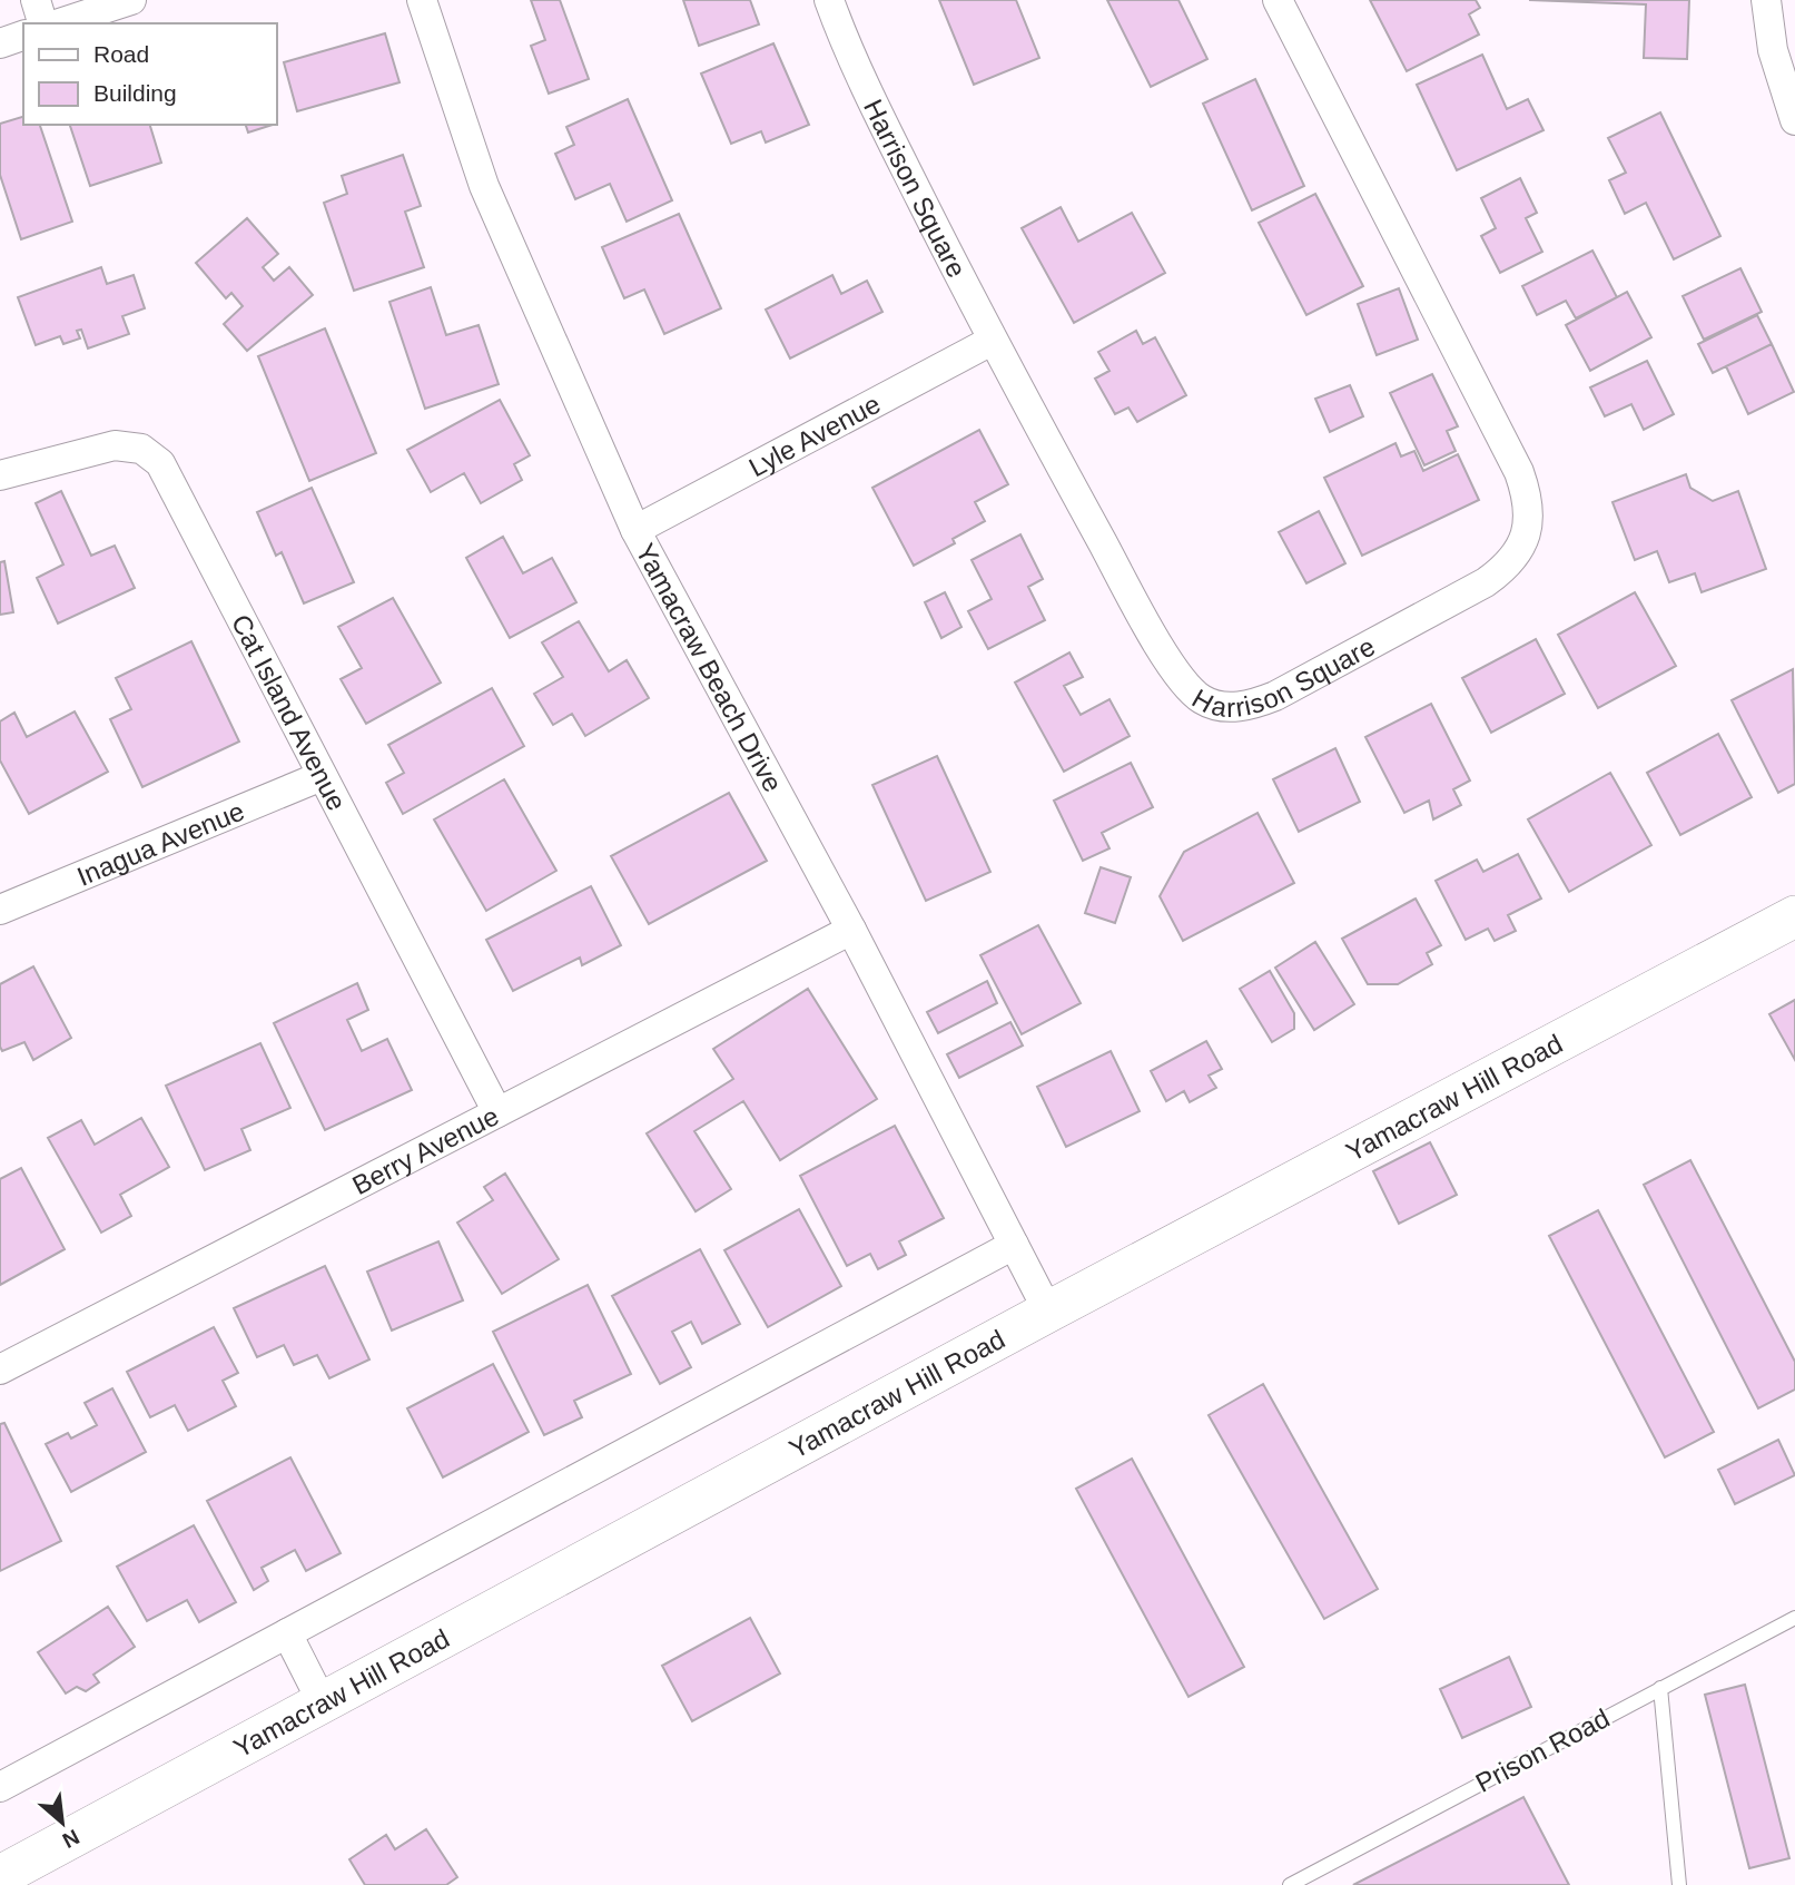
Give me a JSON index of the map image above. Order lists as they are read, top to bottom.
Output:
{
  "streets": {
    "main road": ["Yamacraw Hill Road"],
    "street": [
      "Harrison Square",
      "Lyle Avenue",
      "Yamacraw Beach Drive",
      "Cat Island Avenue",
      "Inagua Avenue",
      "Berry Avenue"
    ],
    "lane": ["Prison Road"]
  },
  "crossings": [
    ["Harrison Square", "Lyle Avenue"],
    ["Lyle Avenue", "Yamacraw Beach Drive"],
    ["Yamacraw Beach Drive", "Yamacraw Hill Road"],
    ["Yamacraw Beach Drive", "Berry Avenue"],
    ["Cat Island Avenue", "Inagua Avenue"],
    ["Cat Island Avenue", "Berry Avenue"]
  ],
  "legend": ["Road", "Building"],
  "north": "bottom right"
}
